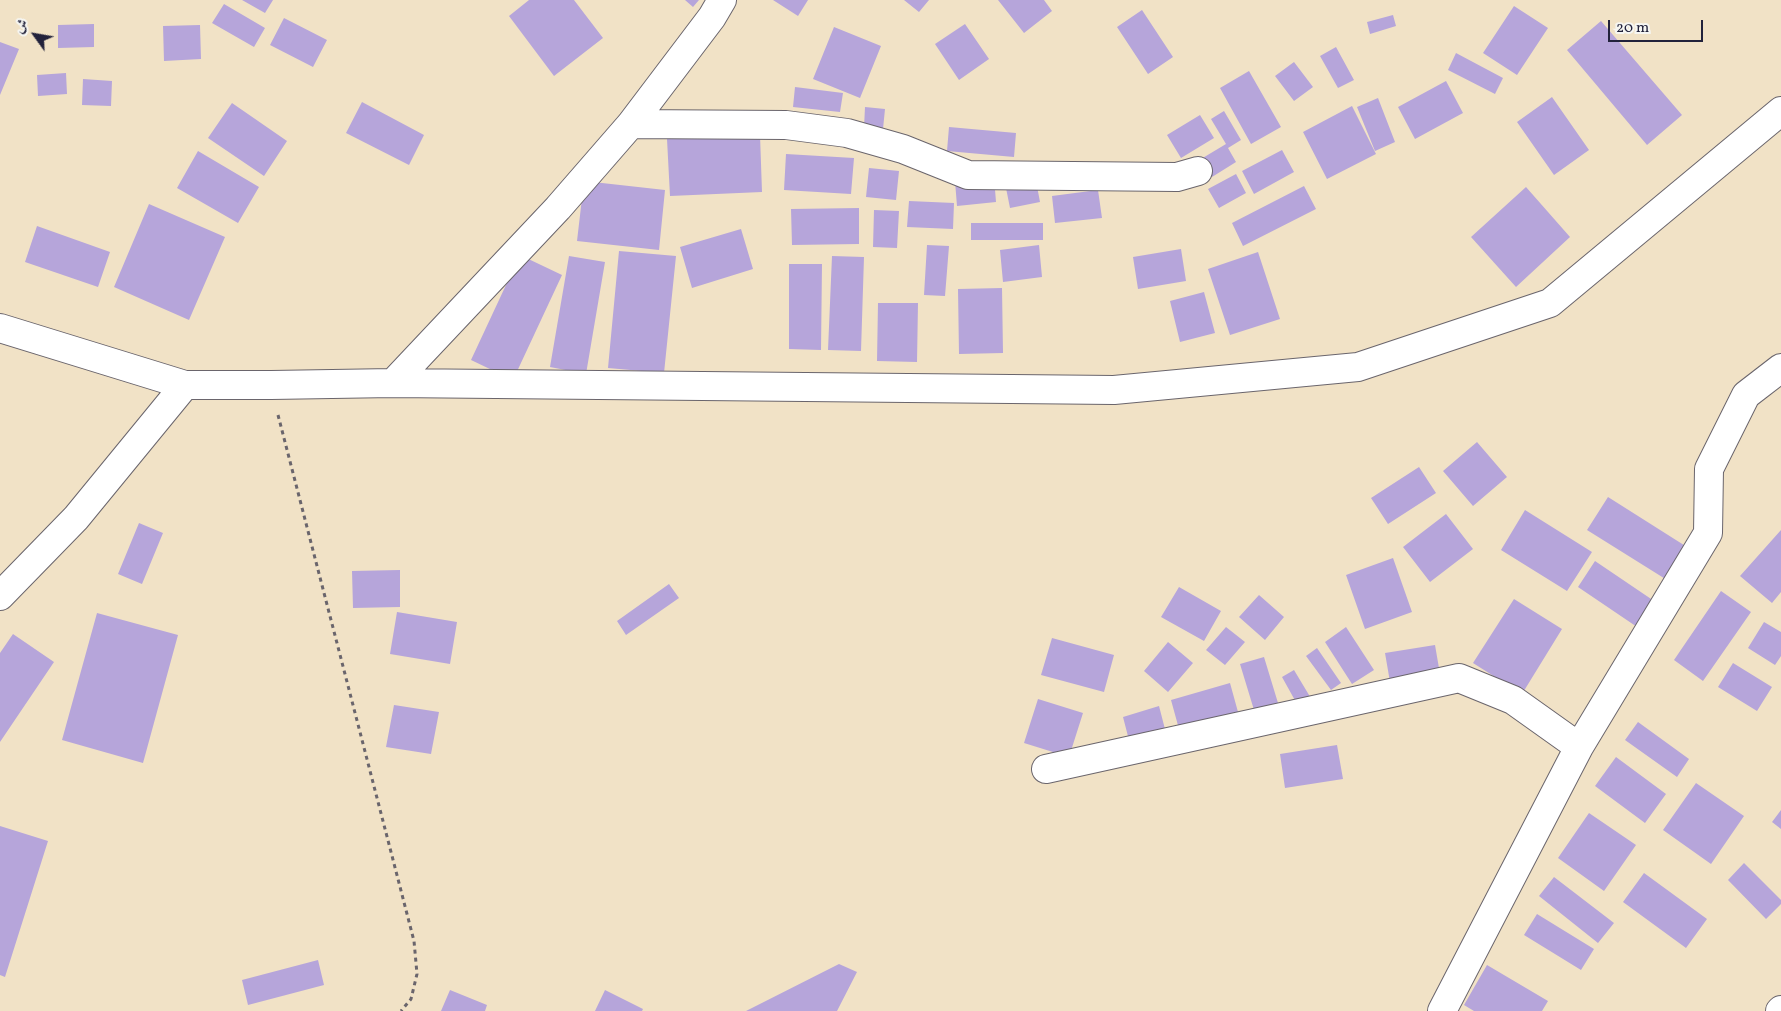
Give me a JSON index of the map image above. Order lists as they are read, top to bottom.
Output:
{
  "scale_bar": "20 m",
  "north": "top left"
}
